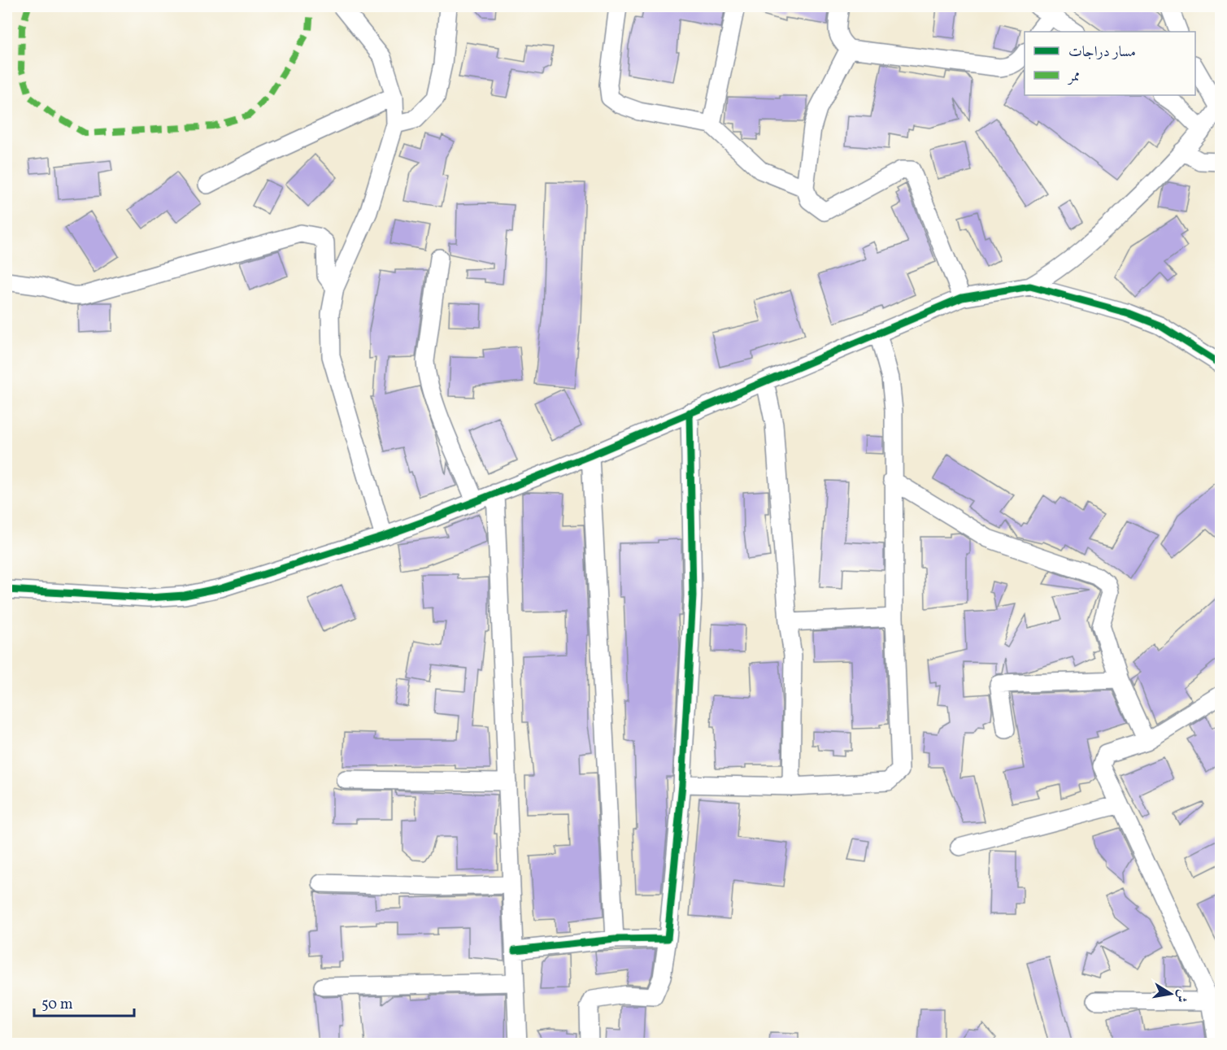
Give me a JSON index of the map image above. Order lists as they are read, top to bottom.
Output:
{
  "legend": ["مسار دراجات", "ممر"],
  "scale_bar": "50 m",
  "north": "right"
}
